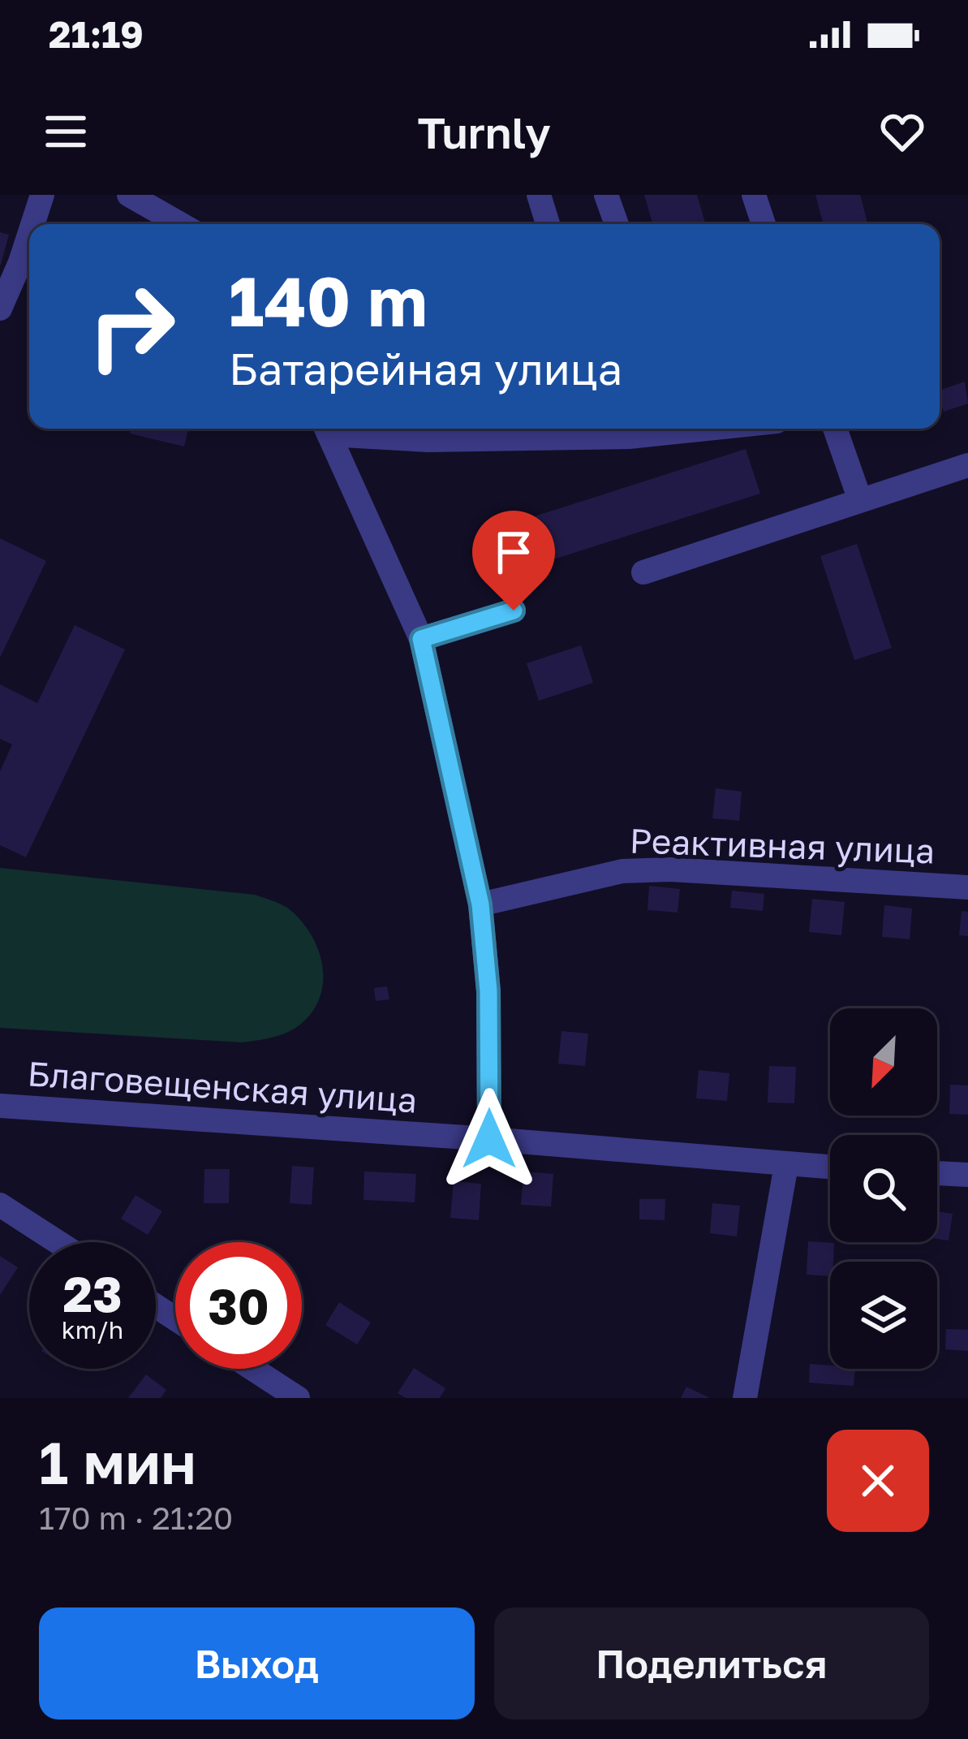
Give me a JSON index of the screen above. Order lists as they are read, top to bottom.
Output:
{
  "streets": {
    "street": ["Реактивная улица", "Благовещенская улица"]
  },
  "north": "bottom left",
  "page": {
    "status": "21:19",
    "header": "Turnly",
    "turn": ["140 m", "Батарейная улица"],
    "speed": "23 km/h",
    "limit": "30",
    "heading": ["1 мин", "170 m · 21:20"],
    "buttons": ["Выход", "Поделиться"]
  }
}
